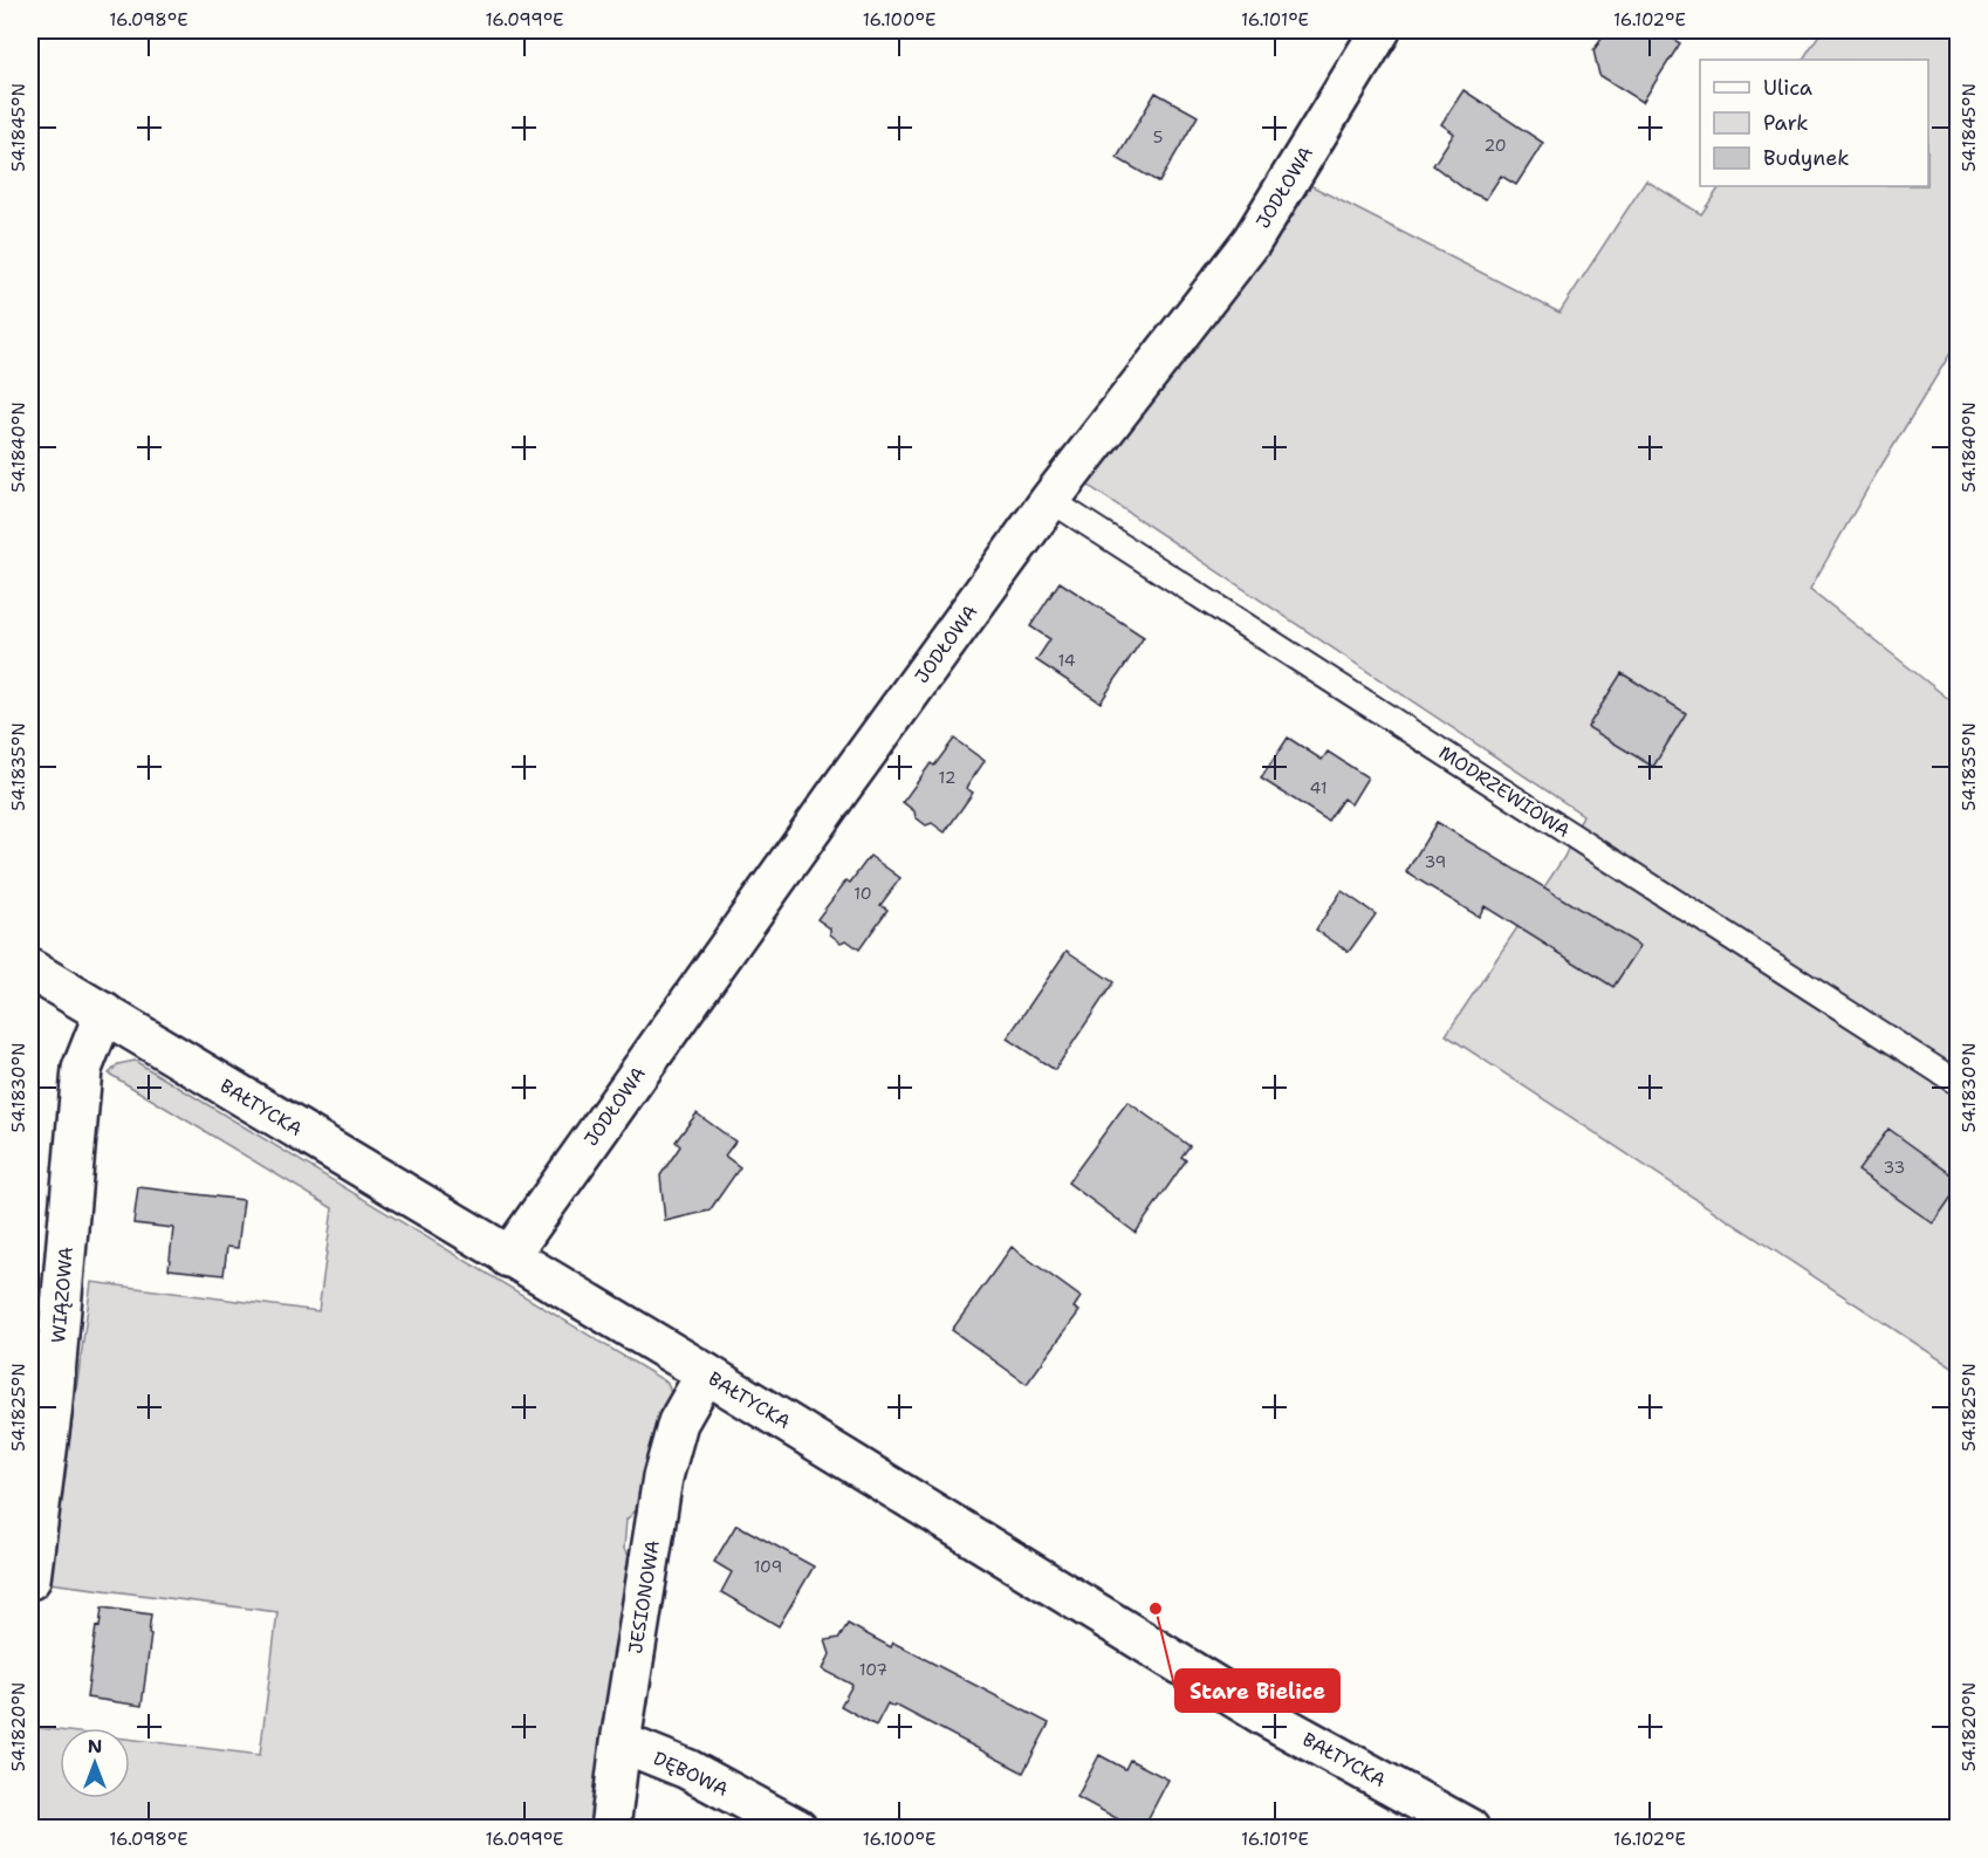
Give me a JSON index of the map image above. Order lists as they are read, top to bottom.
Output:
{
  "streets": {
    "street": [
      "JODŁOWA",
      "BAŁTYCKA",
      "WIĄZOWA",
      "JESIONOWA",
      "DĘBOWA"
    ],
    "lane": ["MODRZEWIOWA"]
  },
  "crossings": [
    ["JODŁOWA", "MODRZEWIOWA"],
    ["JODŁOWA", "BAŁTYCKA"],
    ["BAŁTYCKA", "WIĄZOWA"],
    ["BAŁTYCKA", "JESIONOWA"],
    ["JESIONOWA", "DĘBOWA"]
  ],
  "places": ["Stare Bielice"],
  "house_numbers": [
    "5",
    "20",
    "14",
    "12",
    "41",
    "39",
    "10",
    "33",
    "109",
    "107"
  ],
  "legend": ["Ulica", "Park", "Budynek"],
  "north": "top",
  "coordinates": [
    "16.098°E",
    "16.099°E",
    "16.100°E",
    "16.101°E",
    "16.102°E",
    "54.1845°N",
    "54.1840°N",
    "54.1835°N",
    "54.1830°N",
    "54.1825°N",
    "54.1820°N"
  ]
}
